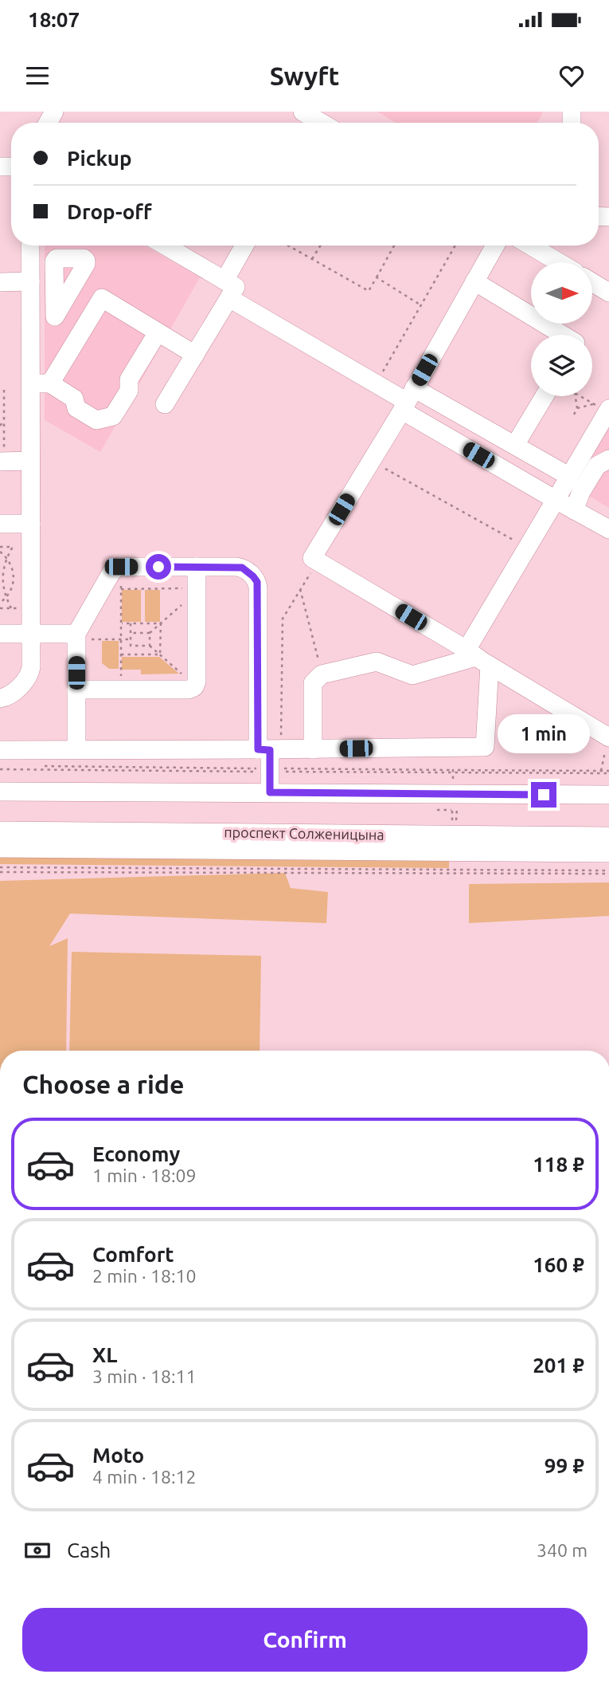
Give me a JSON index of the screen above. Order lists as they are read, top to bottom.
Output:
{
  "streets": {
    "street": ["проспект Солженицына"]
  },
  "north": "right",
  "page": {
    "status": "18:07",
    "header": "Swyft",
    "banner": ["Pickup", "Drop-off"],
    "bubble": "1 min",
    "heading": "Choose a ride",
    "list": [
      {
        "name": "Economy",
        "note": "1 min · 18:09",
        "value": "118 ₽"
      },
      {
        "name": "Comfort",
        "note": "2 min · 18:10",
        "value": "160 ₽"
      },
      {
        "name": "XL",
        "note": "3 min · 18:11",
        "value": "201 ₽"
      },
      {
        "name": "Moto",
        "note": "4 min · 18:12",
        "value": "99 ₽"
      }
    ],
    "pay": ["Cash", "340 m"],
    "buttons": "Confirm"
  }
}
